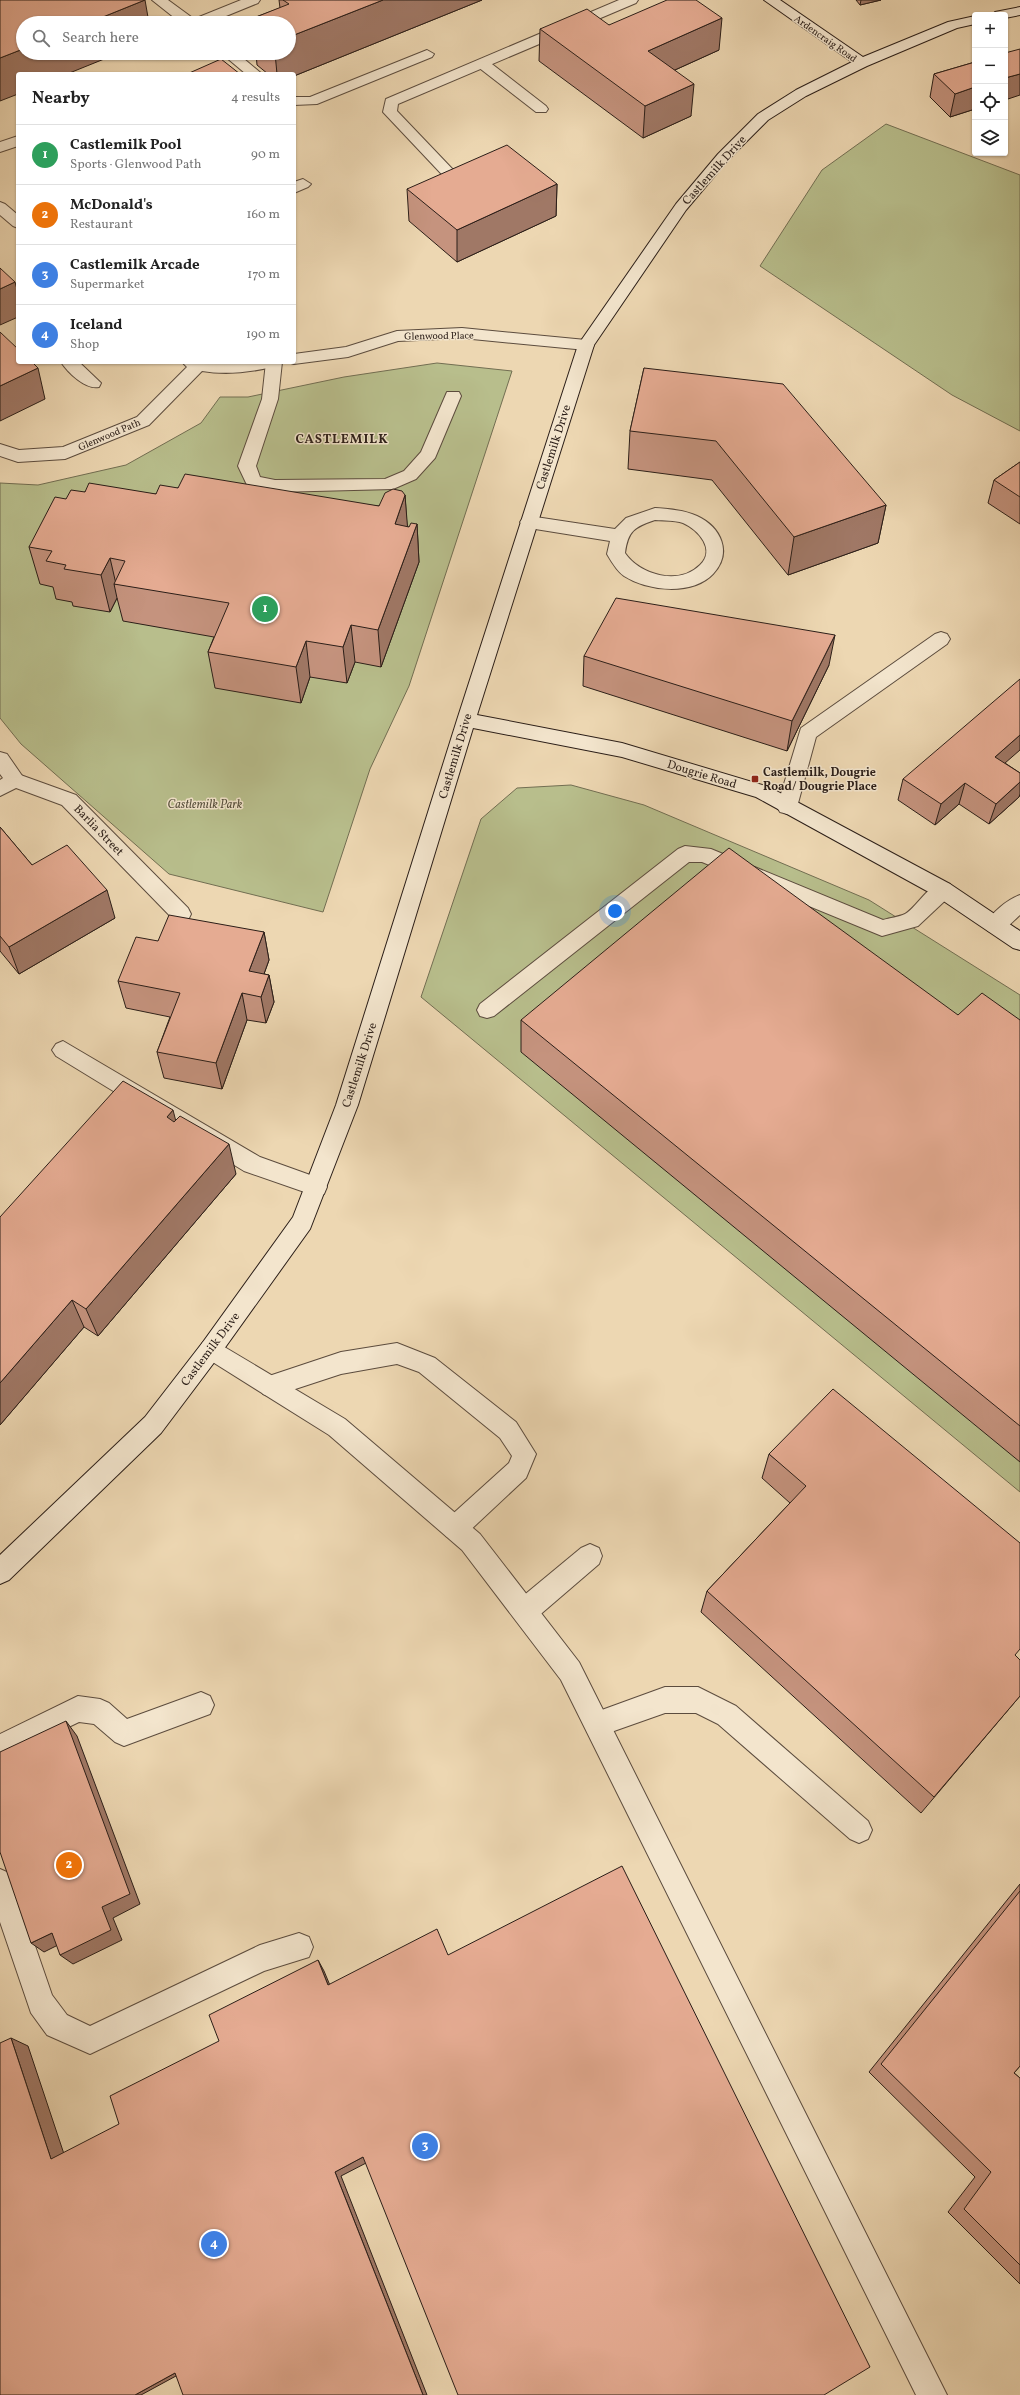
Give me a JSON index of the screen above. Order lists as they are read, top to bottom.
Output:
{
  "streets": {
    "street": [
      "Ardencraig Road",
      "Castlemilk Drive",
      "Glenwood Place",
      "Glenwood Path",
      "Dougrie Road",
      "Barlia Street"
    ]
  },
  "crossings": [
    ["Ardencraig Road", "Castlemilk Drive"],
    ["Castlemilk Drive", "Glenwood Place"],
    ["Castlemilk Drive", "Dougrie Road"]
  ],
  "districts": ["CASTLEMILK"],
  "parks": ["Castlemilk Park"],
  "places": {
    "transit": ["Castlemilk, Dougrie Road/ Dougrie Place"]
  },
  "page": {
    "map_buttons": ["+", "−"],
    "search": "Search here",
    "heading": ["Nearby", "4 results"],
    "list": [
      {
        "mark": "1",
        "name": "Castlemilk Pool",
        "note": "Sports · Glenwood Path",
        "value": "90 m"
      },
      {
        "mark": "2",
        "name": "McDonald's",
        "note": "Restaurant",
        "value": "160 m"
      },
      {
        "mark": "3",
        "name": "Castlemilk Arcade",
        "note": "Supermarket",
        "value": "170 m"
      },
      {
        "mark": "4",
        "name": "Iceland",
        "note": "Shop",
        "value": "190 m"
      }
    ],
    "pins": [
      "1",
      "2",
      "3",
      "4"
    ]
  }
}
